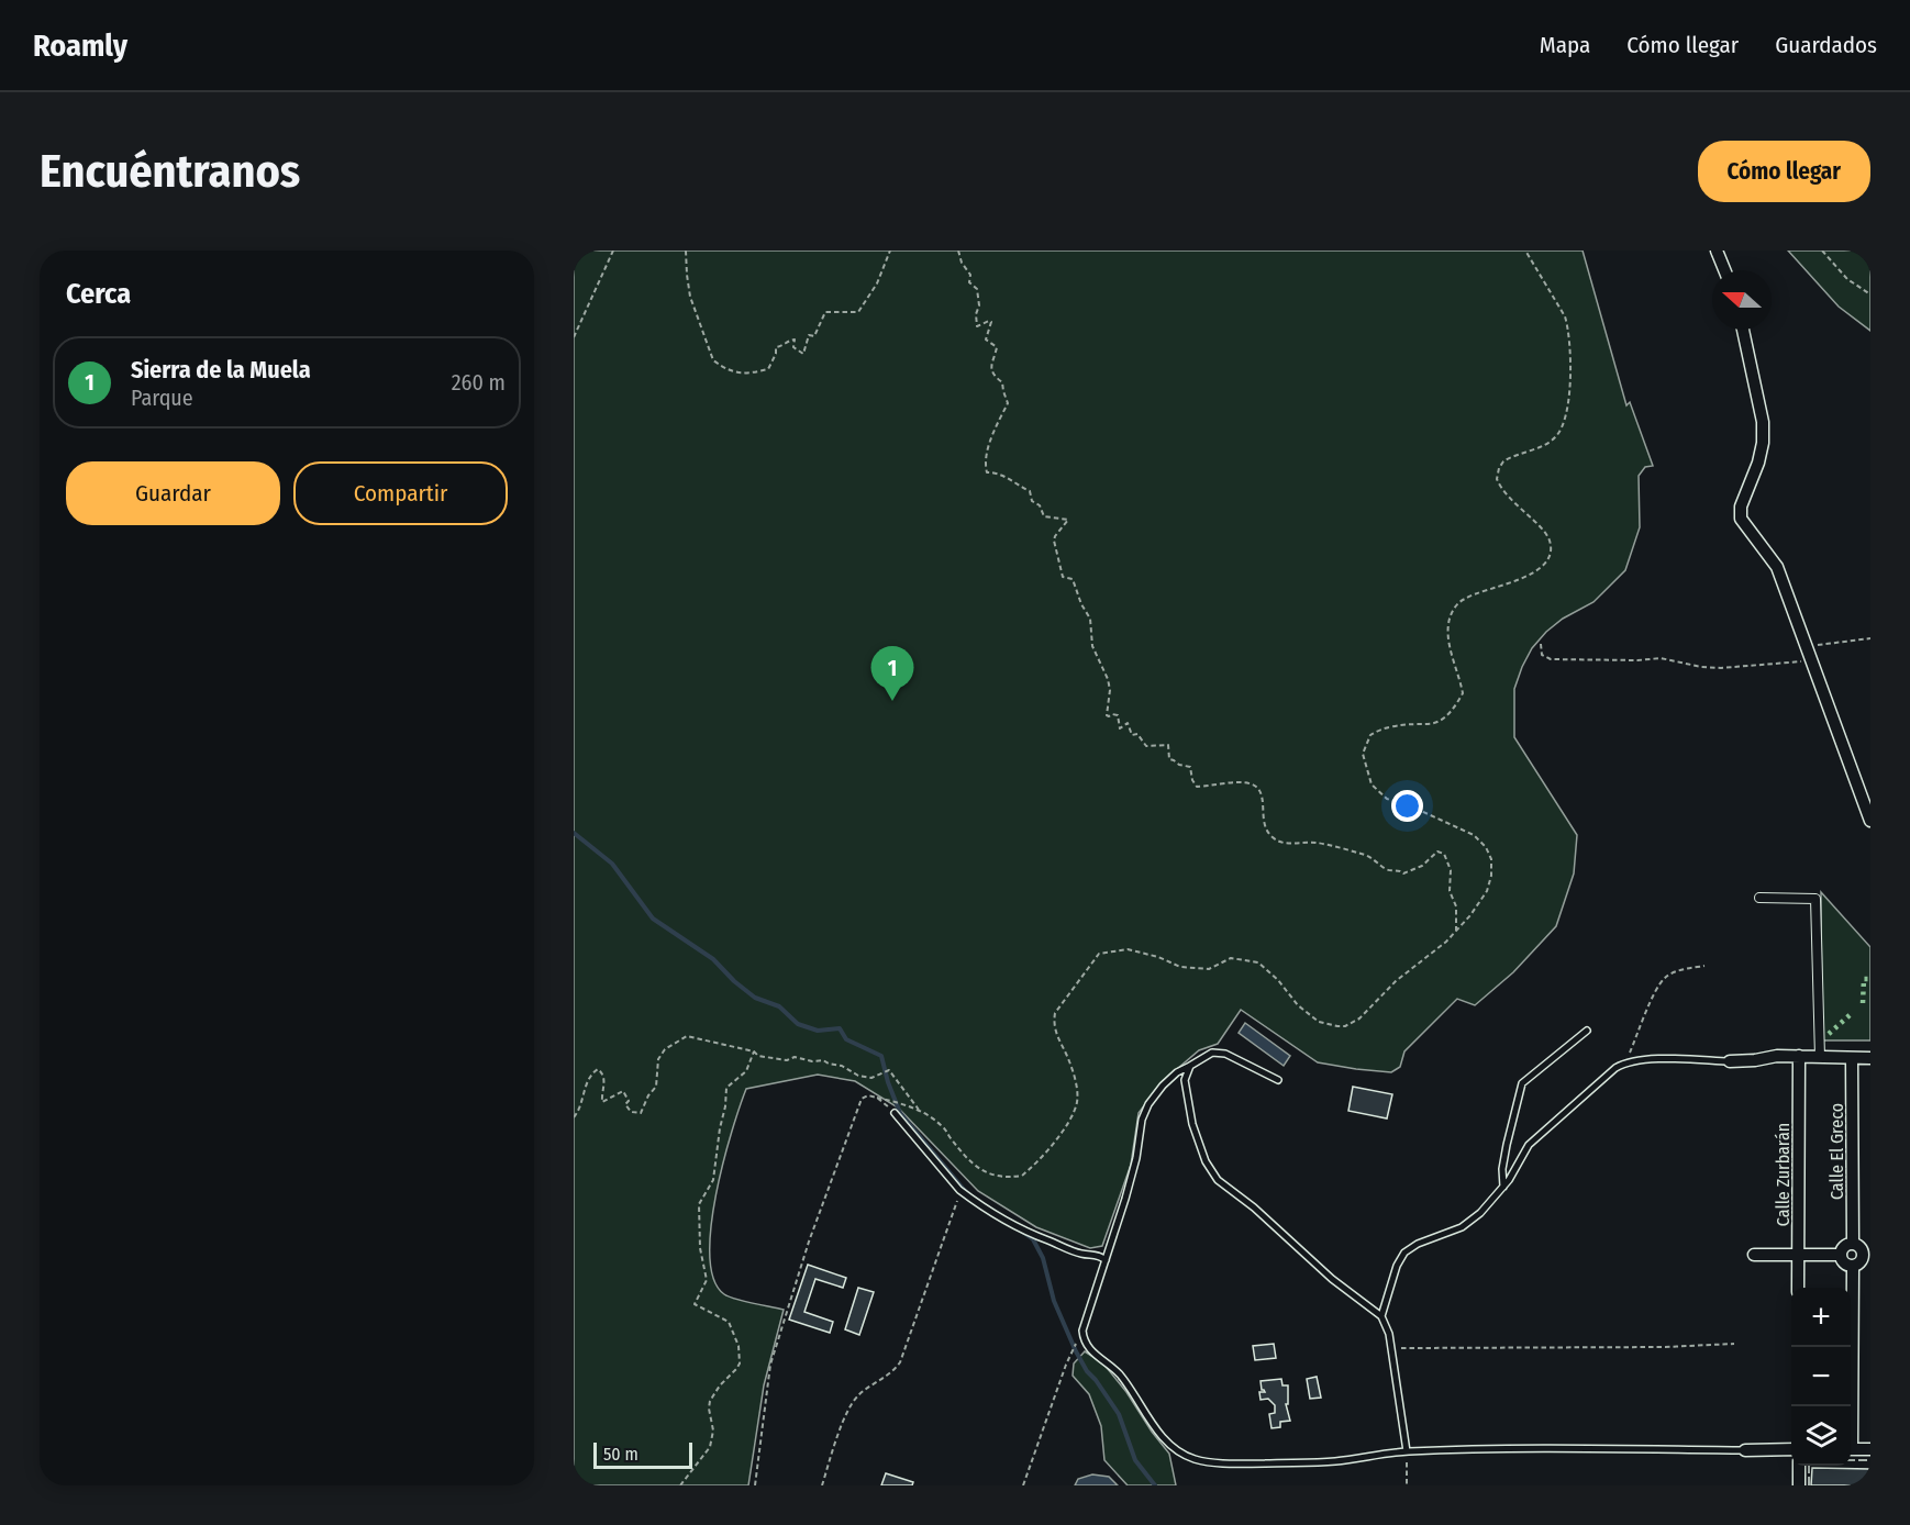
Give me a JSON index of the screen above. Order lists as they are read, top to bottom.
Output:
{
  "streets": {
    "street": ["Calle El Greco", "Calle Zurbarán"]
  },
  "scale_bar": "50 m",
  "north": "left",
  "page": {
    "header": "Roamly",
    "nav": ["Mapa", "Cómo llegar", "Guardados"],
    "buttons": [
      "Cómo llegar",
      ["Guardar", "Compartir"]
    ],
    "title": "Encuéntranos",
    "heading": "Cerca",
    "list": [
      {
        "mark": "1",
        "name": "Sierra de la Muela",
        "note": "Parque",
        "value": "260 m"
      }
    ],
    "pins": "1",
    "map_buttons": ["+", "−"],
    "scale": "50 m"
  }
}
